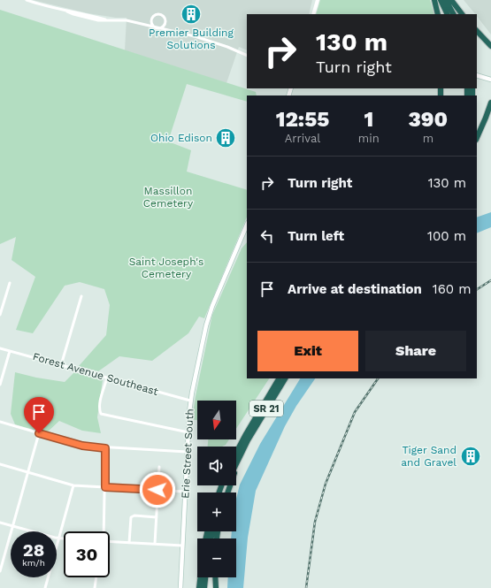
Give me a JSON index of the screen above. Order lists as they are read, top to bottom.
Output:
{
  "streets": {
    "highway": ["SR 21"],
    "main road": ["Erie Street South"],
    "street": ["Forest Avenue Southeast"]
  },
  "crossings": [
    ["Forest Avenue Southeast", "Erie Street South"]
  ],
  "parks": ["Massillon Cemetery", "Saint Joseph's Cemetery"],
  "places": {
    "building": ["Premier Building Solutions", "Ohio Edison", "Tiger Sand and Gravel"]
  },
  "north": "bottom",
  "page": {
    "turn": ["130 m", "Turn right"],
    "eta": [
      "12:55",
      "Arrival",
      "1",
      "min",
      "390",
      "m"
    ],
    "list": [
      {
        "name": "Turn right",
        "value": "130 m"
      },
      {
        "name": "Turn left",
        "value": "100 m"
      },
      {
        "name": "Arrive at destination",
        "value": "160 m"
      }
    ],
    "buttons": ["Exit", "Share"],
    "map_buttons": ["+", "−"],
    "speed": "28 km/h",
    "limit": "30"
  }
}
